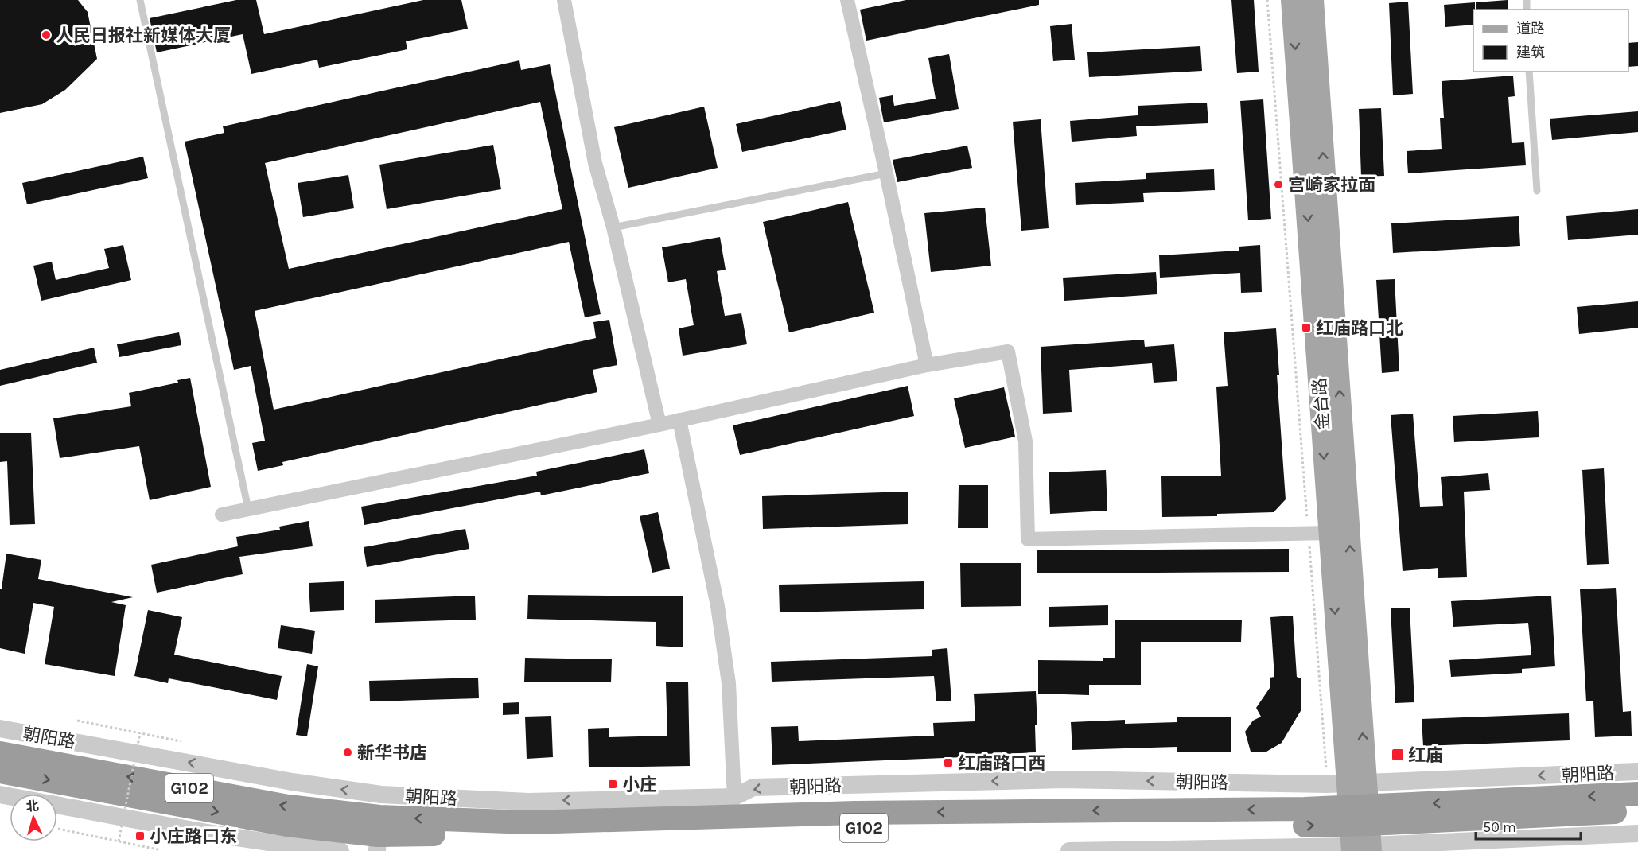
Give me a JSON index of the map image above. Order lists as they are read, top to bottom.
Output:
{
  "streets": {
    "highway": ["朝阳路", "G102"],
    "main road": ["金台路"]
  },
  "crossings": [
    ["金台路", "朝阳路"]
  ],
  "places": {
    "other": ["人民日报社新媒体大厦", "宫崎家拉面", "新华书店"],
    "transit": [
      "红庙路口北",
      "红庙",
      "红庙路口西",
      "小庄",
      "小庄路口东"
    ]
  },
  "legend": ["道路", "建筑"],
  "scale_bar": "50 m",
  "north": "top"
}
